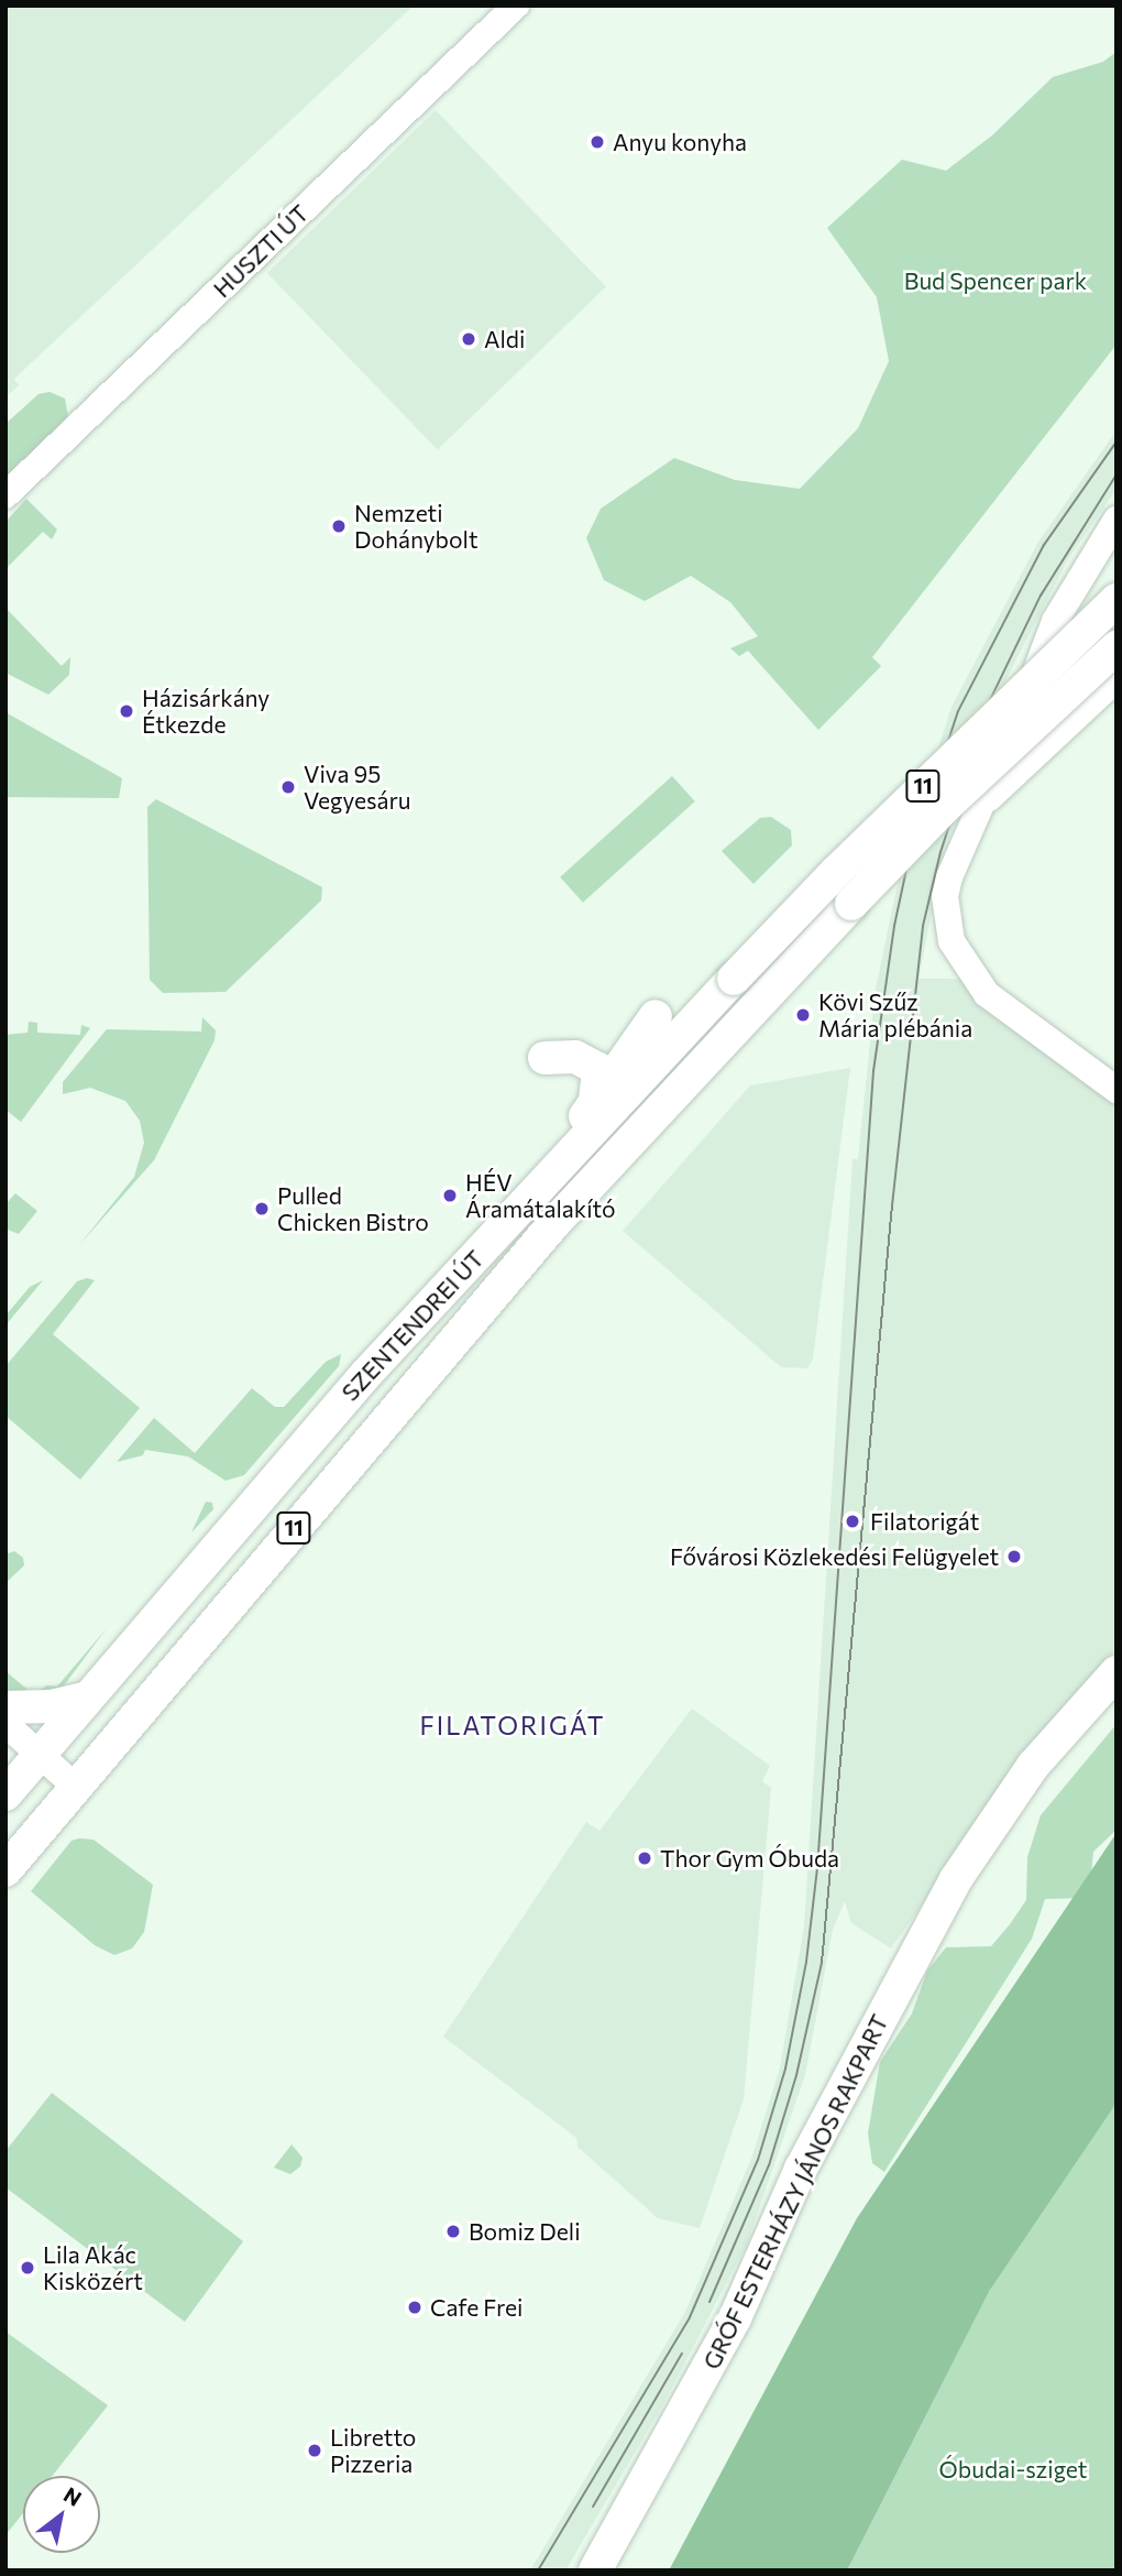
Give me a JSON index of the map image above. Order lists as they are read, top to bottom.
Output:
{
  "streets": {
    "main road": ["11", "SZENTENDREI ÚT", "GRÓF ESTERHÁZY JÁNOS RAKPART"],
    "street": ["HUSZTI ÚT"]
  },
  "districts": ["FILATORIGÁT"],
  "parks": ["Bud Spencer park", "Óbudai-sziget"],
  "places": [
    "Anyu konyha",
    "Aldi",
    "Nemzeti Dohánybolt",
    "Házisárkány Étkezde",
    "Viva 95 Vegyesáru",
    "Kövi Szűz Mária plébánia",
    "HÉV Áramátalakító",
    "Pulled Chicken Bistro",
    "Filatorigát",
    "Fővárosi Közlekedési Felügyelet",
    "Thor Gym Óbuda",
    "Bomiz Deli",
    "Lila Akác Kisközért",
    "Cafe Frei",
    "Libretto Pizzeria"
  ],
  "north": "top right"
}
